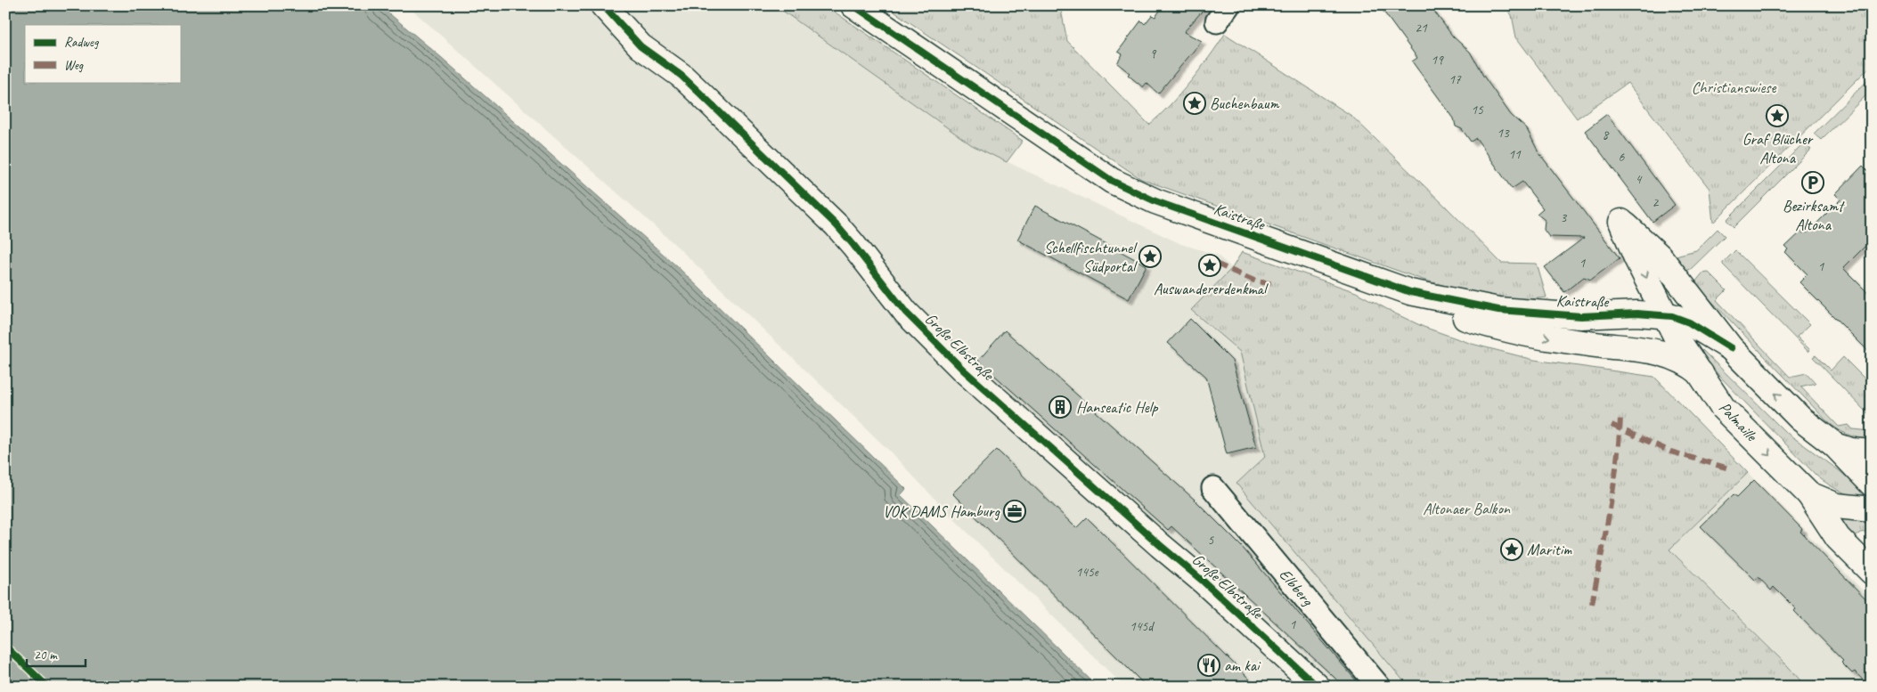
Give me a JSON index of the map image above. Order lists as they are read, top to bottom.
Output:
{
  "streets": {
    "street": [
      "Kaistraße",
      "Große Elbstraße",
      "Palmaille",
      "Elbberg"
    ]
  },
  "crossings": [
    ["Kaistraße", "Palmaille"]
  ],
  "parks": ["Christianswiese", "Altonaer Balkon"],
  "places": {
    "place": [
      "Buchenbaum",
      "Graf Blücher Altona",
      "Schellfischtunnel Südportal",
      "Auswandererdenkmal",
      "Maritim"
    ],
    "parking": ["Bezirksamt Altona"],
    "building": ["Hanseatic Help"],
    "office": ["VOK DAMS Hamburg"],
    "restaurant": ["am kai"]
  },
  "house_numbers": [
    "21",
    "9",
    "19",
    "17",
    "15",
    "13",
    "8",
    "11",
    "6",
    "4",
    "2",
    "3",
    "1",
    "1",
    "5",
    "145e",
    "1",
    "145d"
  ],
  "legend": ["Radweg", "Weg"],
  "scale_bar": "20 m"
}
